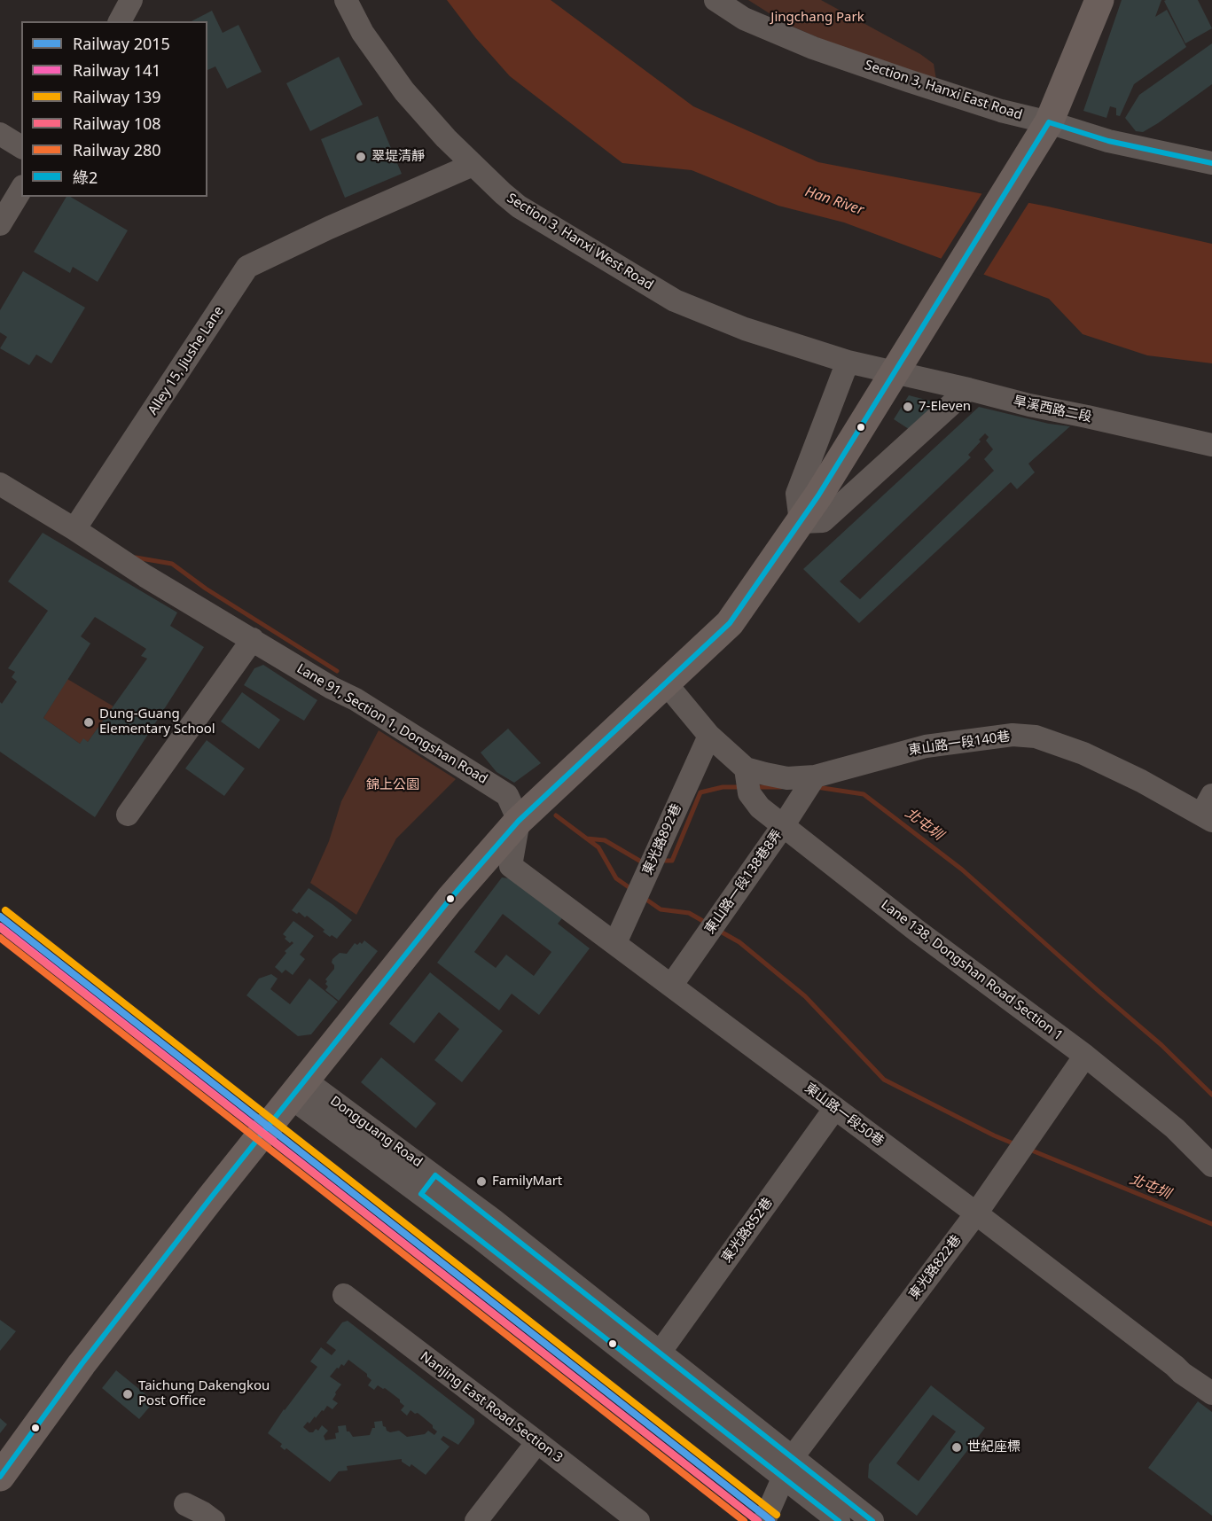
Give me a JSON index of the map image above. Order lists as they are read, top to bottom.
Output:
{
  "streets": {
    "street": [
      "Section 3, Hanxi East Road",
      "Section 3, Hanxi West Road",
      "Alley 15, Jiushe Lane",
      "旱溪西路二段",
      "Lane 91, Section 1, Dongshan Road",
      "東山路一段140巷",
      "東光路892巷",
      "東山路一段138巷8弄",
      "Lane 138, Dongshan Road Section 1",
      "東山路一段50巷",
      "Dongguang Road",
      "東光路852巷",
      "東光路822巷",
      "Nanjing East Road Section 3"
    ]
  },
  "crossings": [
    ["Section 3, Hanxi West Road", "Alley 15, Jiushe Lane"],
    ["Section 3, Hanxi West Road", "旱溪西路二段"],
    ["Alley 15, Jiushe Lane", "Lane 91, Section 1, Dongshan Road"],
    ["Lane 91, Section 1, Dongshan Road", "東山路一段50巷"],
    ["東山路一段140巷", "東光路892巷"],
    ["東山路一段140巷", "東山路一段138巷8弄"],
    ["東山路一段140巷", "Lane 138, Dongshan Road Section 1"],
    ["東光路892巷", "東山路一段50巷"],
    ["東山路一段138巷8弄", "Lane 138, Dongshan Road Section 1"],
    ["東山路一段138巷8弄", "東山路一段50巷"],
    ["Lane 138, Dongshan Road Section 1", "東光路822巷"],
    ["東山路一段50巷", "東光路852巷"],
    ["東山路一段50巷", "東光路822巷"],
    ["Dongguang Road", "東光路852巷"],
    ["Dongguang Road", "東光路822巷"]
  ],
  "water": ["Han River", "北屯圳"],
  "parks": ["Jingchang Park", "錦上公園"],
  "places": [
    "翠堤清靜",
    "7-Eleven",
    "Dung-Guang Elementary School",
    "FamilyMart",
    "Taichung Dakengkou Post Office",
    "世紀座標"
  ],
  "lines": [
    "transit line 綠2",
    "rail line 139",
    "rail line 2015",
    "rail line 141",
    "rail line 108",
    "rail line 280"
  ],
  "legend": [
    "Railway 2015",
    "Railway 141",
    "Railway 139",
    "Railway 108",
    "Railway 280",
    "綠2"
  ]
}
